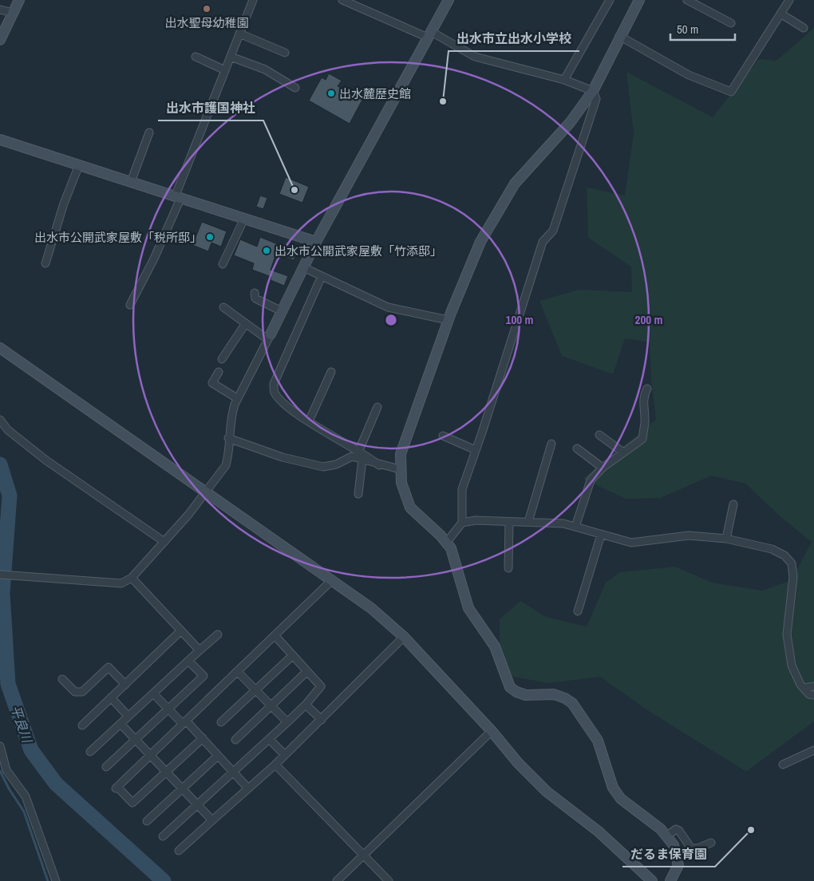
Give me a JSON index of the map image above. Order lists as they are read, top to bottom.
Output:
{
  "water": ["平良川"],
  "places": [
    "出水聖母幼稚園",
    "出水麓歴史館",
    "出水市立出水小学校",
    "出水市護国神社",
    "出水市公開武家屋敷「税所邸」",
    "出水市公開武家屋敷「竹添邸」",
    "だるま保育園"
  ],
  "scale_bar": "50 m",
  "rings": ["100 m", "200 m"]
}
